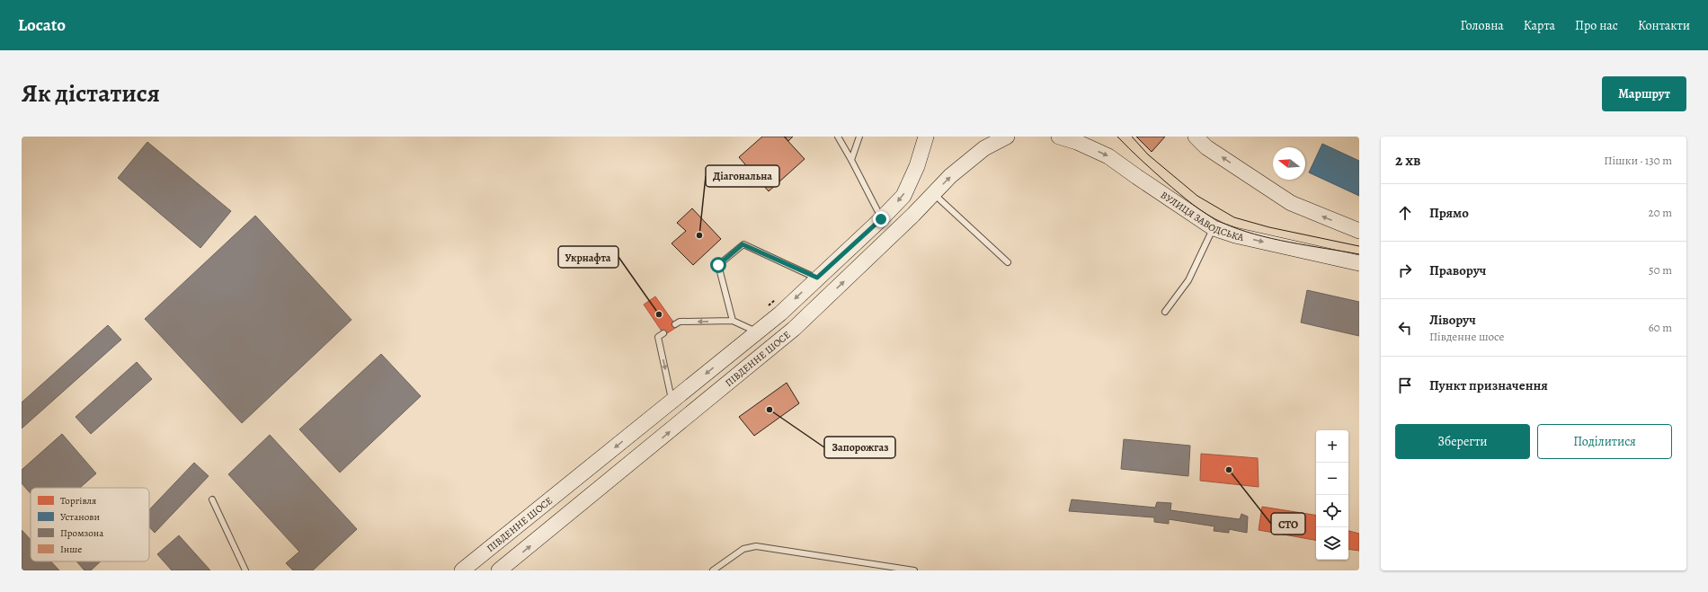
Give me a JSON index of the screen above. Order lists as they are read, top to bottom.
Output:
{
  "streets": {
    "main road": ["ВУЛИЦЯ ЗАВОДСЬКА", "ПІВДЕННЕ ШОСЕ"]
  },
  "places": [
    "Діагональна",
    "Укрнафта",
    "Запорожгаз",
    "СТО"
  ],
  "legend": [
    "Торгівля",
    "Установи",
    "Промзона",
    "Інше"
  ],
  "north": "left",
  "page": {
    "header": "Locato",
    "nav": [
      "Головна",
      "Карта",
      "Про нас",
      "Контакти"
    ],
    "title": "Як дістатися",
    "buttons": [
      "Маршрут",
      ["Зберегти", "Поділитися"]
    ],
    "heading": ["2 хв", "Пішки · 130 m"],
    "list": [
      ["Прямо", "20 m"],
      ["Праворуч", "50 m"],
      ["Ліворуч", "Південне шосе", "60 m"],
      "Пункт призначення"
    ],
    "map_buttons": ["+", "−"]
  }
}
